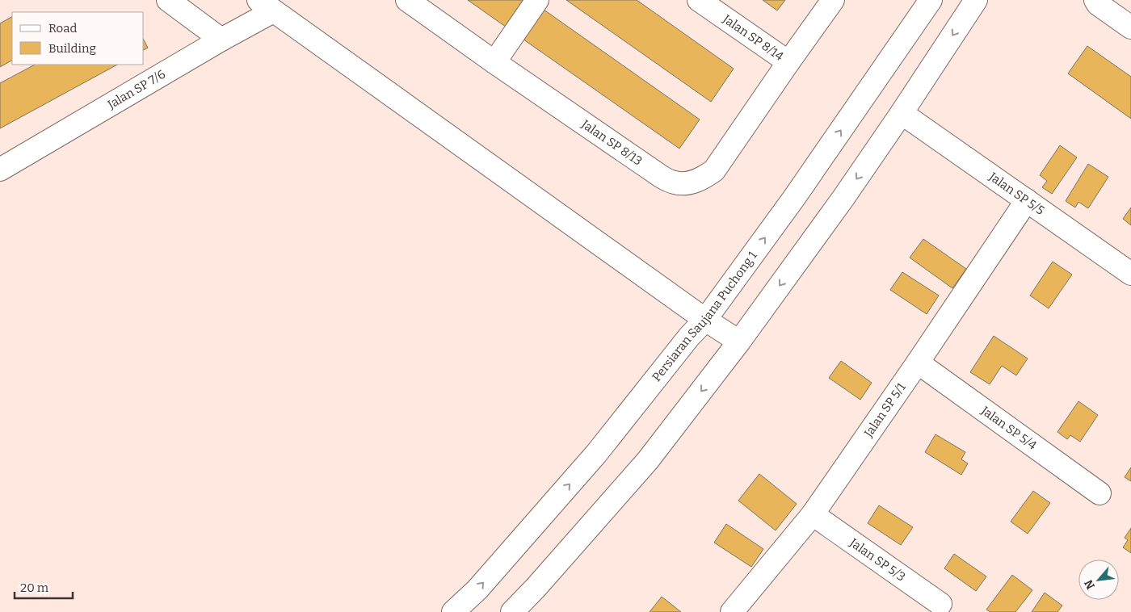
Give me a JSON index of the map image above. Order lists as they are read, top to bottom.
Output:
{
  "streets": {
    "street": [
      "Jalan SP 8/14",
      "Jalan SP 7/6",
      "Jalan SP 8/13",
      "Jalan SP 5/5",
      "Persiaran Saujana Puchong 1",
      "Jalan SP 5/1",
      "Jalan SP 5/4",
      "Jalan SP 5/3"
    ]
  },
  "crossings": [
    ["Jalan SP 8/14", "Jalan SP 8/13"],
    ["Jalan SP 5/5", "Jalan SP 5/1"],
    ["Jalan SP 5/1", "Jalan SP 5/4"],
    ["Jalan SP 5/1", "Jalan SP 5/3"]
  ],
  "legend": ["Road", "Building"],
  "scale_bar": "20 m",
  "north": "bottom left"
}
